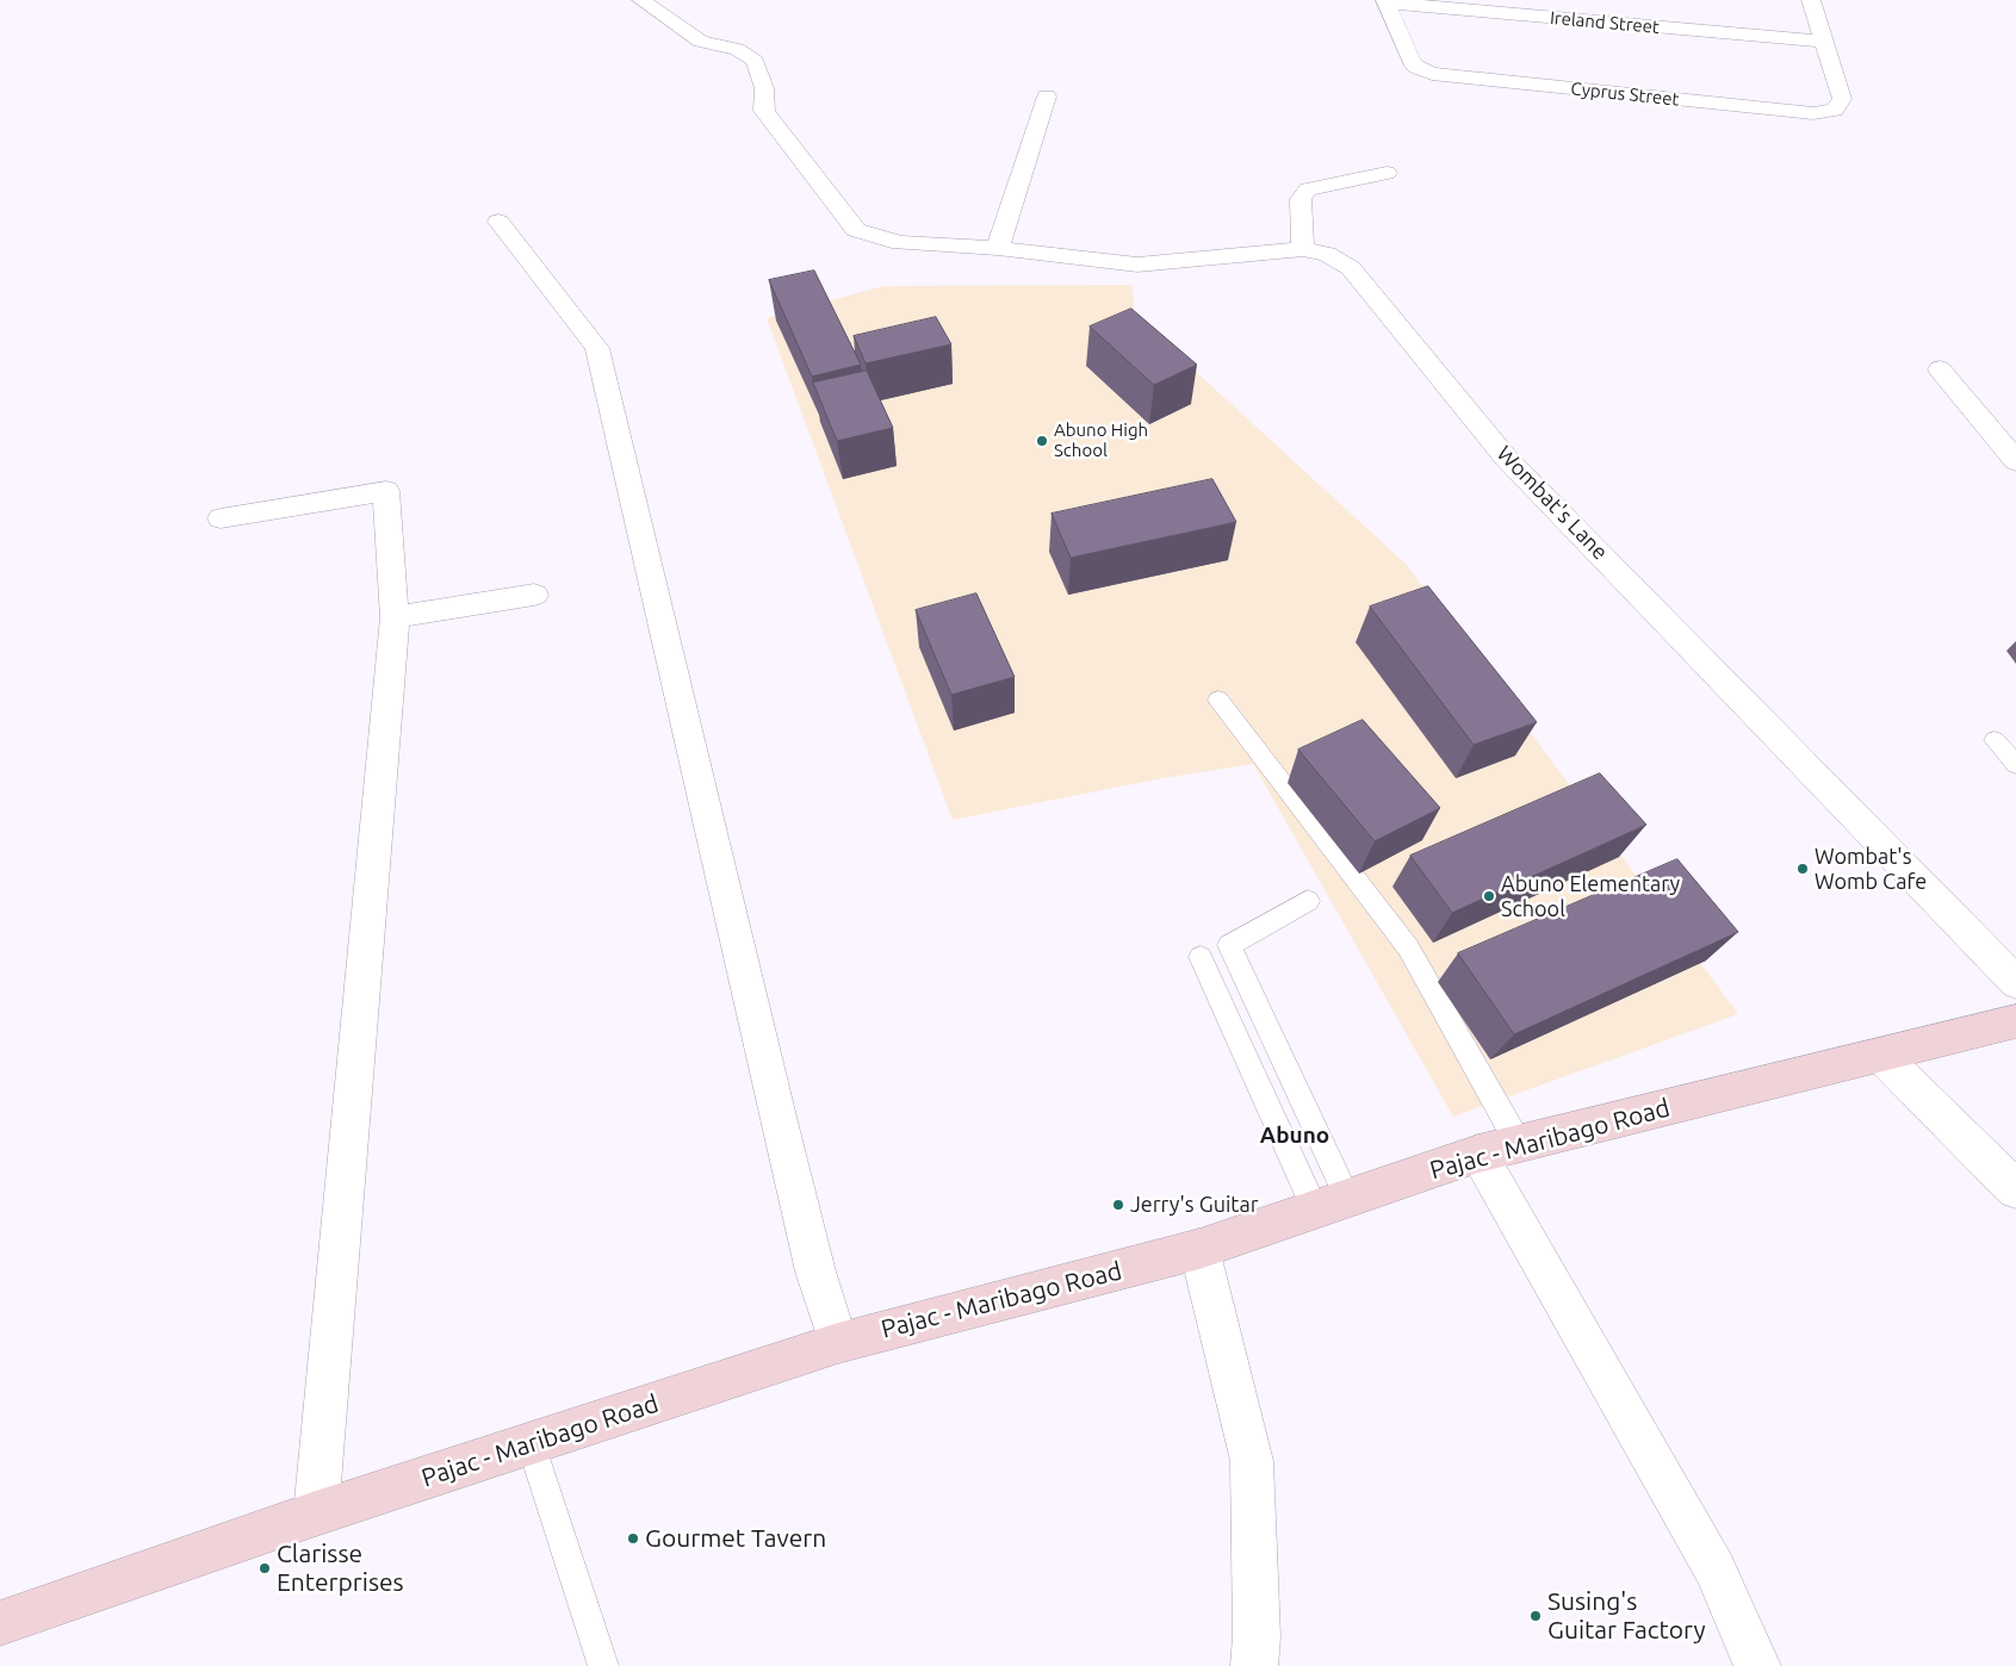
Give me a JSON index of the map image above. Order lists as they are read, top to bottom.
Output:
{
  "streets": {
    "street": [
      "Ireland Street",
      "Cyprus Street",
      "Wombat's Lane",
      "Pajac - Maribago Road"
    ]
  },
  "crossings": [
    ["Ireland Street", "Cyprus Street"]
  ],
  "districts": ["Abuno"],
  "places": [
    "Abuno High School",
    "Wombat's Womb Cafe",
    "Abuno Elementary School",
    "Jerry's Guitar",
    "Gourmet Tavern",
    "Clarisse Enterprises",
    "Susing's Guitar Factory"
  ]
}
